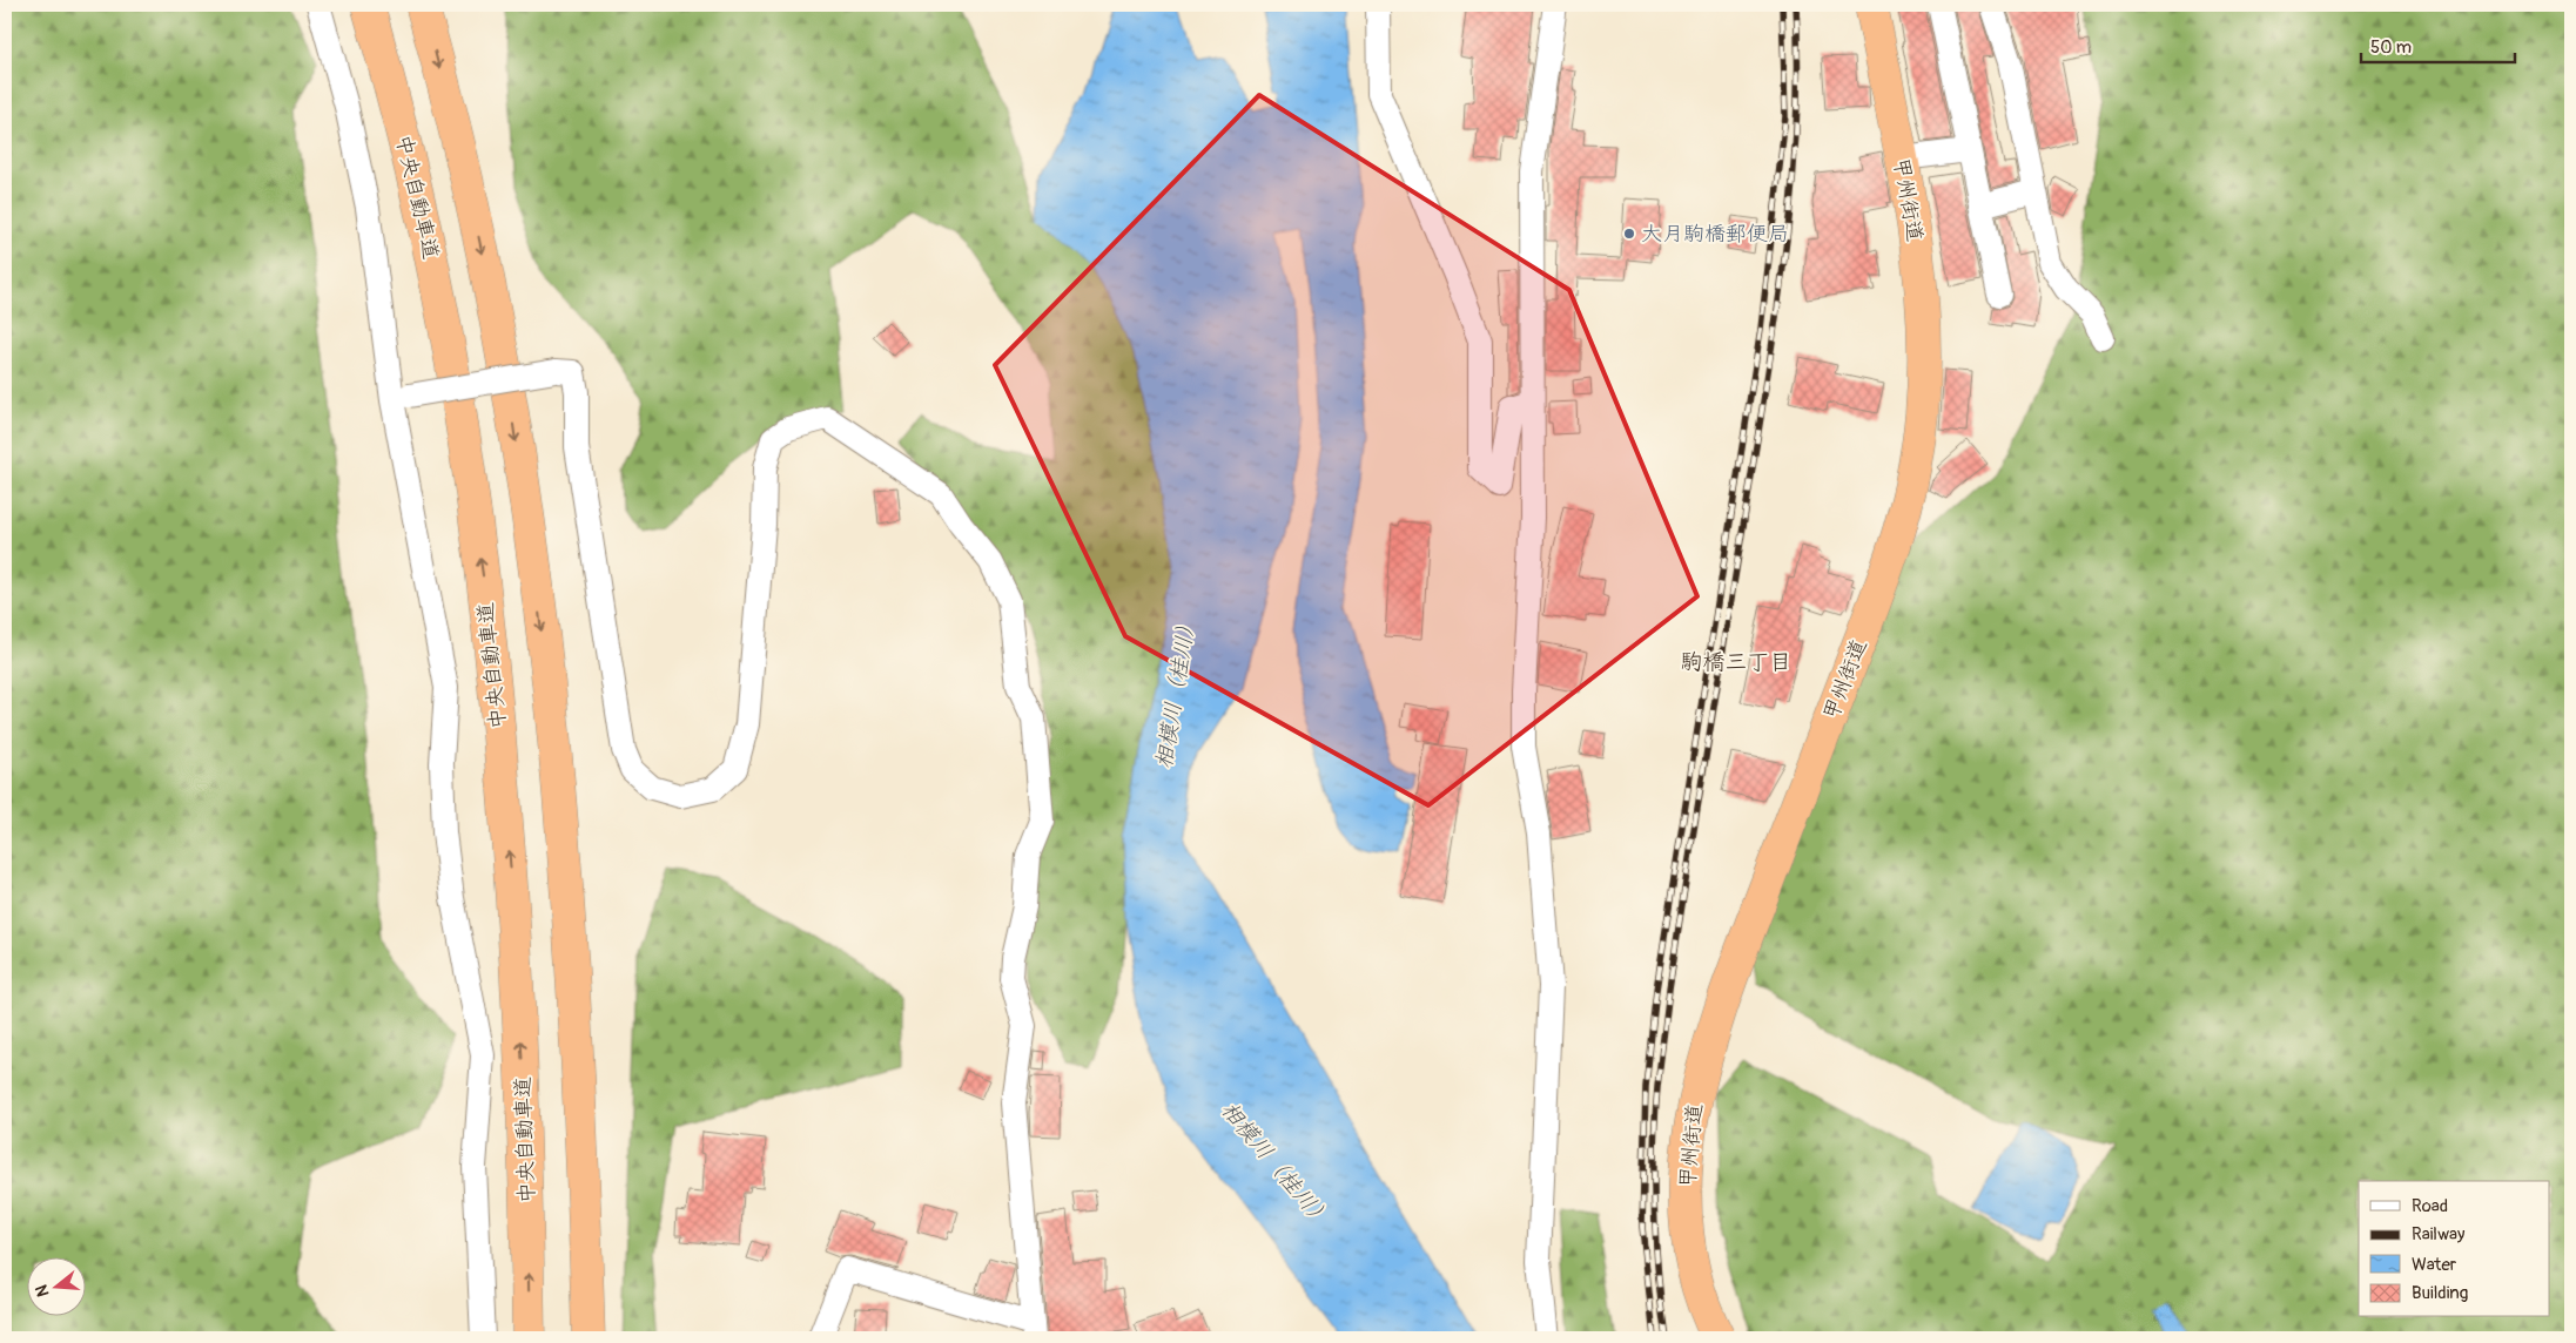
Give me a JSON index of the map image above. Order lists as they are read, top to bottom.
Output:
{
  "streets": {
    "highway": ["中央自動車道", "甲州街道"]
  },
  "districts": ["駒橋三丁目"],
  "water": ["相模川（桂川）"],
  "places": ["大月駒橋郵便局"],
  "legend": [
    "Road",
    "Railway",
    "Water",
    "Building"
  ],
  "scale_bar": "50 m",
  "north": "left"
}
